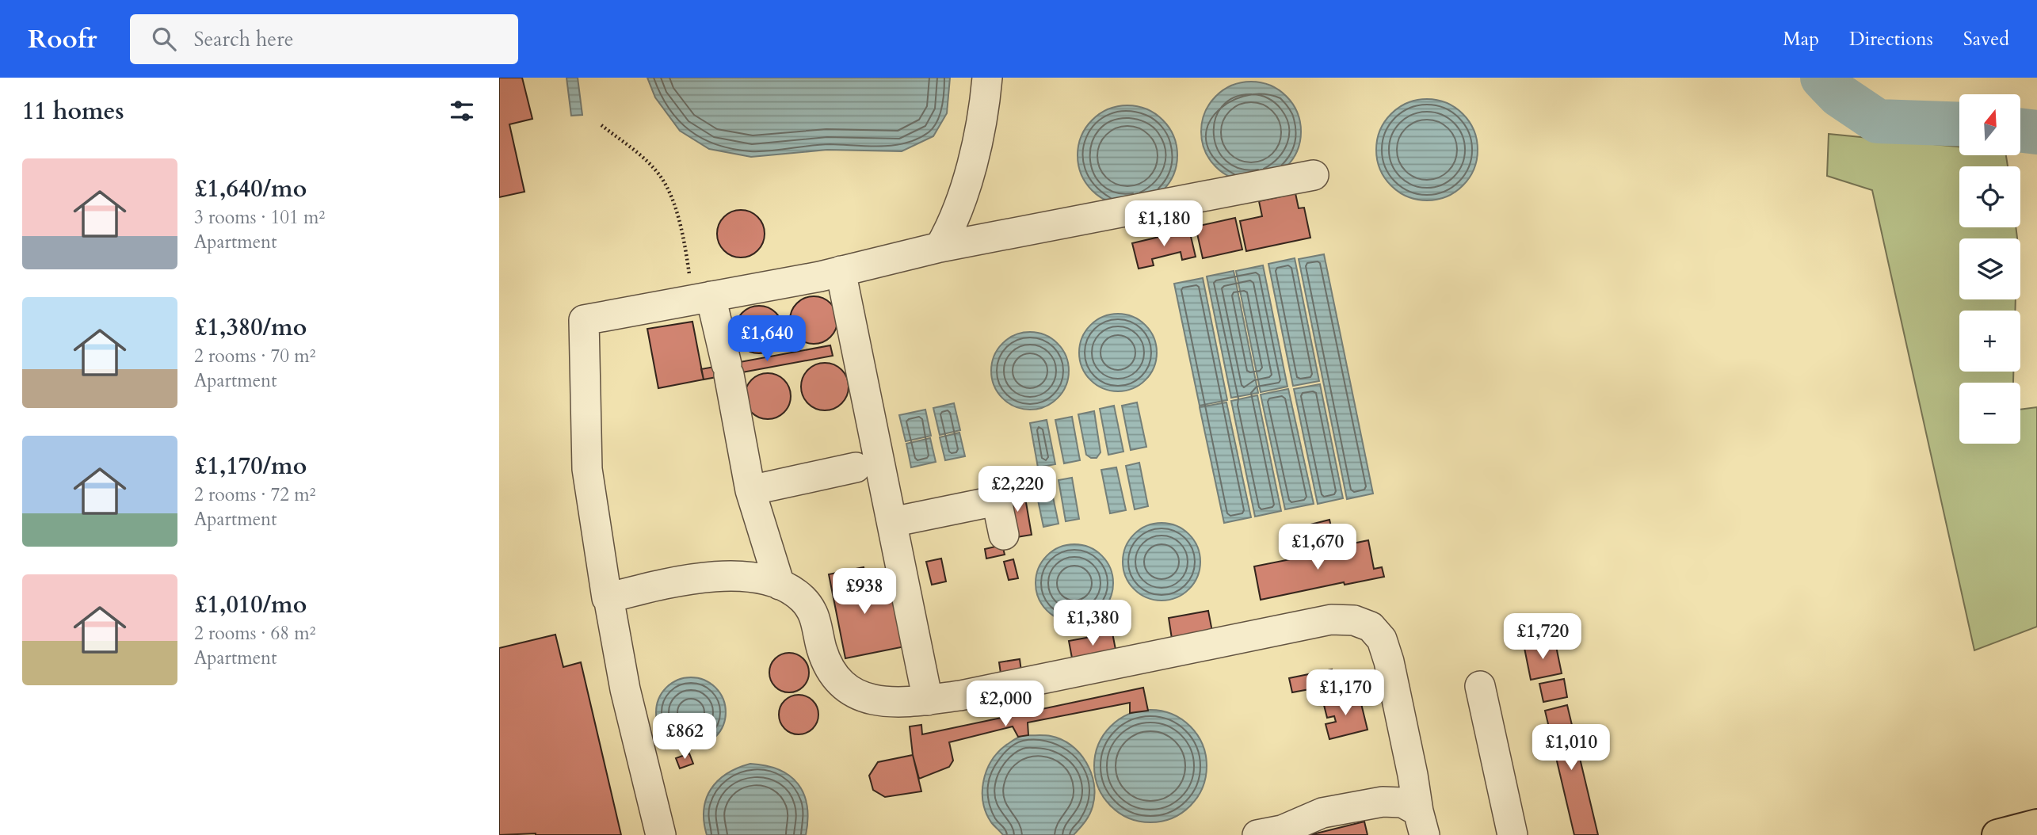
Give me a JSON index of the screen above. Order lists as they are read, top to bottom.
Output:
{
  "north": "top",
  "page": {
    "header": "Roofr",
    "search": "Search here",
    "nav": ["Map", "Directions", "Saved"],
    "heading": "11 homes",
    "map_buttons": ["+", "−"],
    "list": [
      {
        "name": "£1,640/mo",
        "note": "3 rooms · 101 m² · Apartment"
      },
      {
        "name": "£1,380/mo",
        "note": "2 rooms · 70 m² · Apartment"
      },
      {
        "name": "£1,170/mo",
        "note": "2 rooms · 72 m² · Apartment"
      },
      {
        "name": "£1,010/mo",
        "note": "2 rooms · 68 m² · Apartment"
      }
    ],
    "price": [
      "£1,180",
      "£1,640",
      "£2,220",
      "£1,670",
      "£938",
      "£1,380",
      "£1,720",
      "£1,170",
      "£2,000",
      "£862",
      "£1,010"
    ]
  }
}
